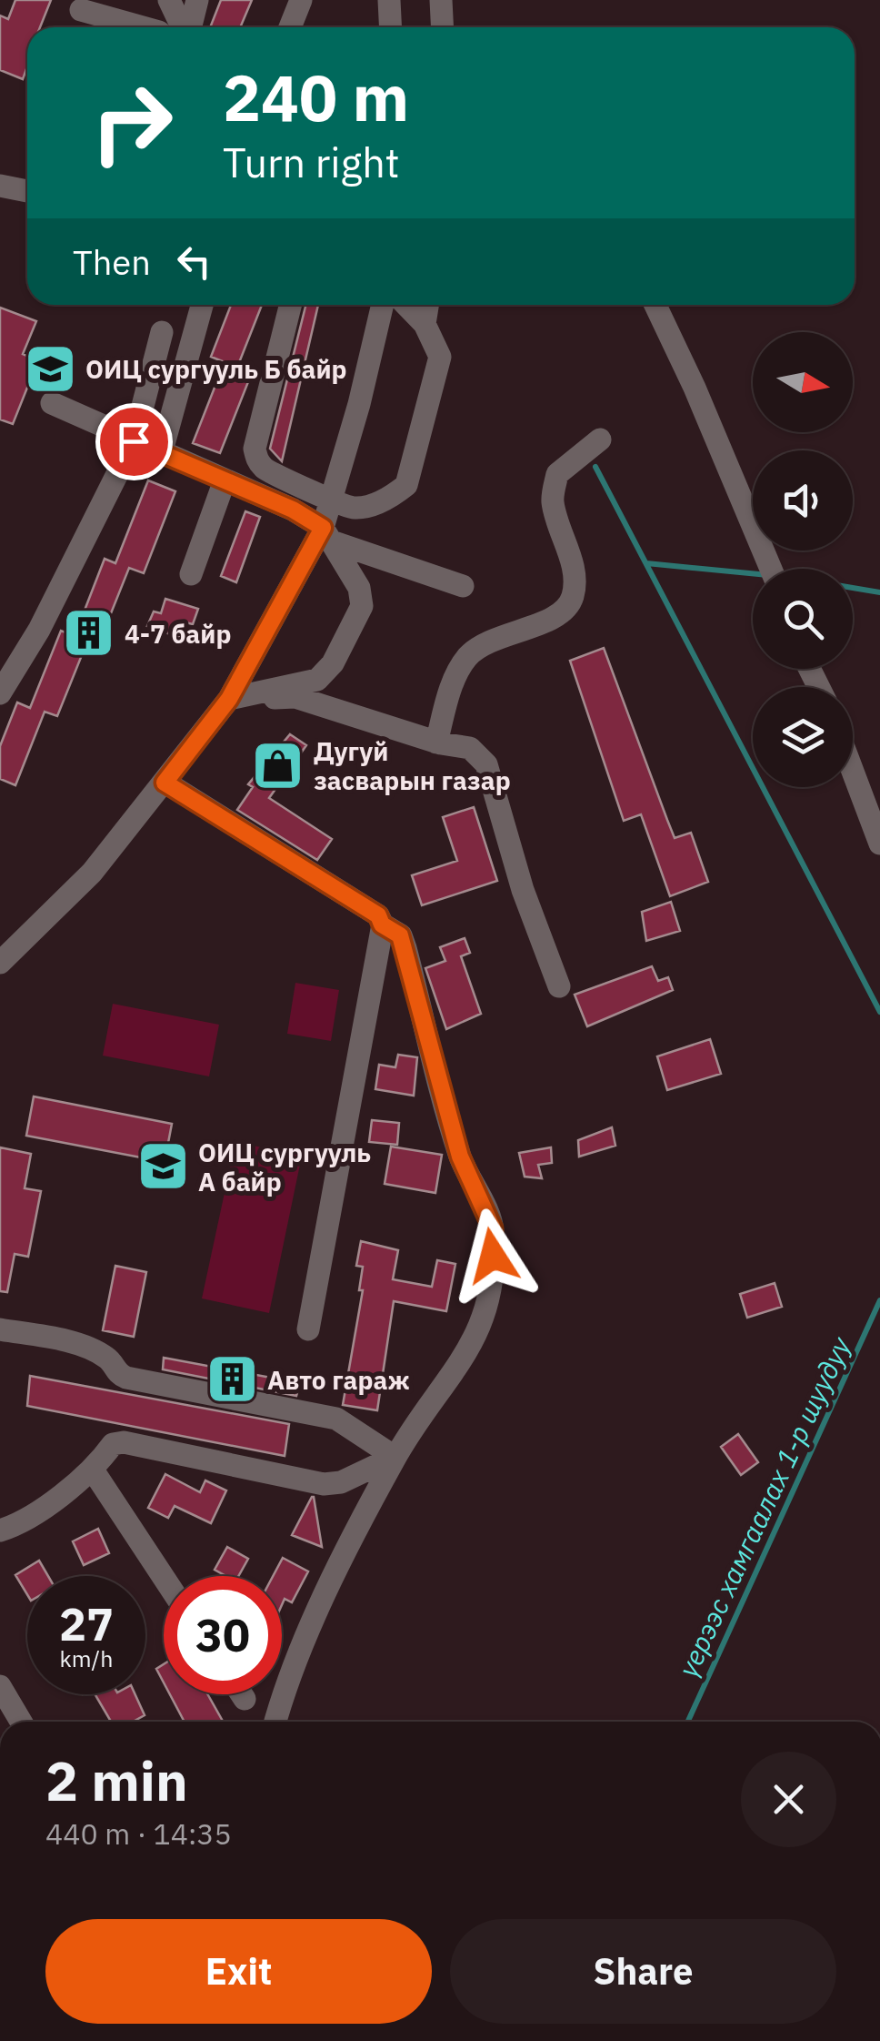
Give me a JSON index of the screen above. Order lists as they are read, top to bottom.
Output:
{
  "water": ["үерээс хамгаалах 1-р шуудуу"],
  "places": {
    "school or university": ["ОИЦ сургууль Б байр", "ОИЦ сургууль А байр"],
    "building": ["4-7 байр", "Авто гараж"],
    "shop": ["Дугуй засварын газар"]
  },
  "north": "right",
  "page": {
    "turn": ["240 m", "Turn right"],
    "then": "Then",
    "speed": "27 km/h",
    "limit": "30",
    "heading": ["2 min", "440 m · 14:35"],
    "buttons": ["Exit", "Share"]
  }
}
